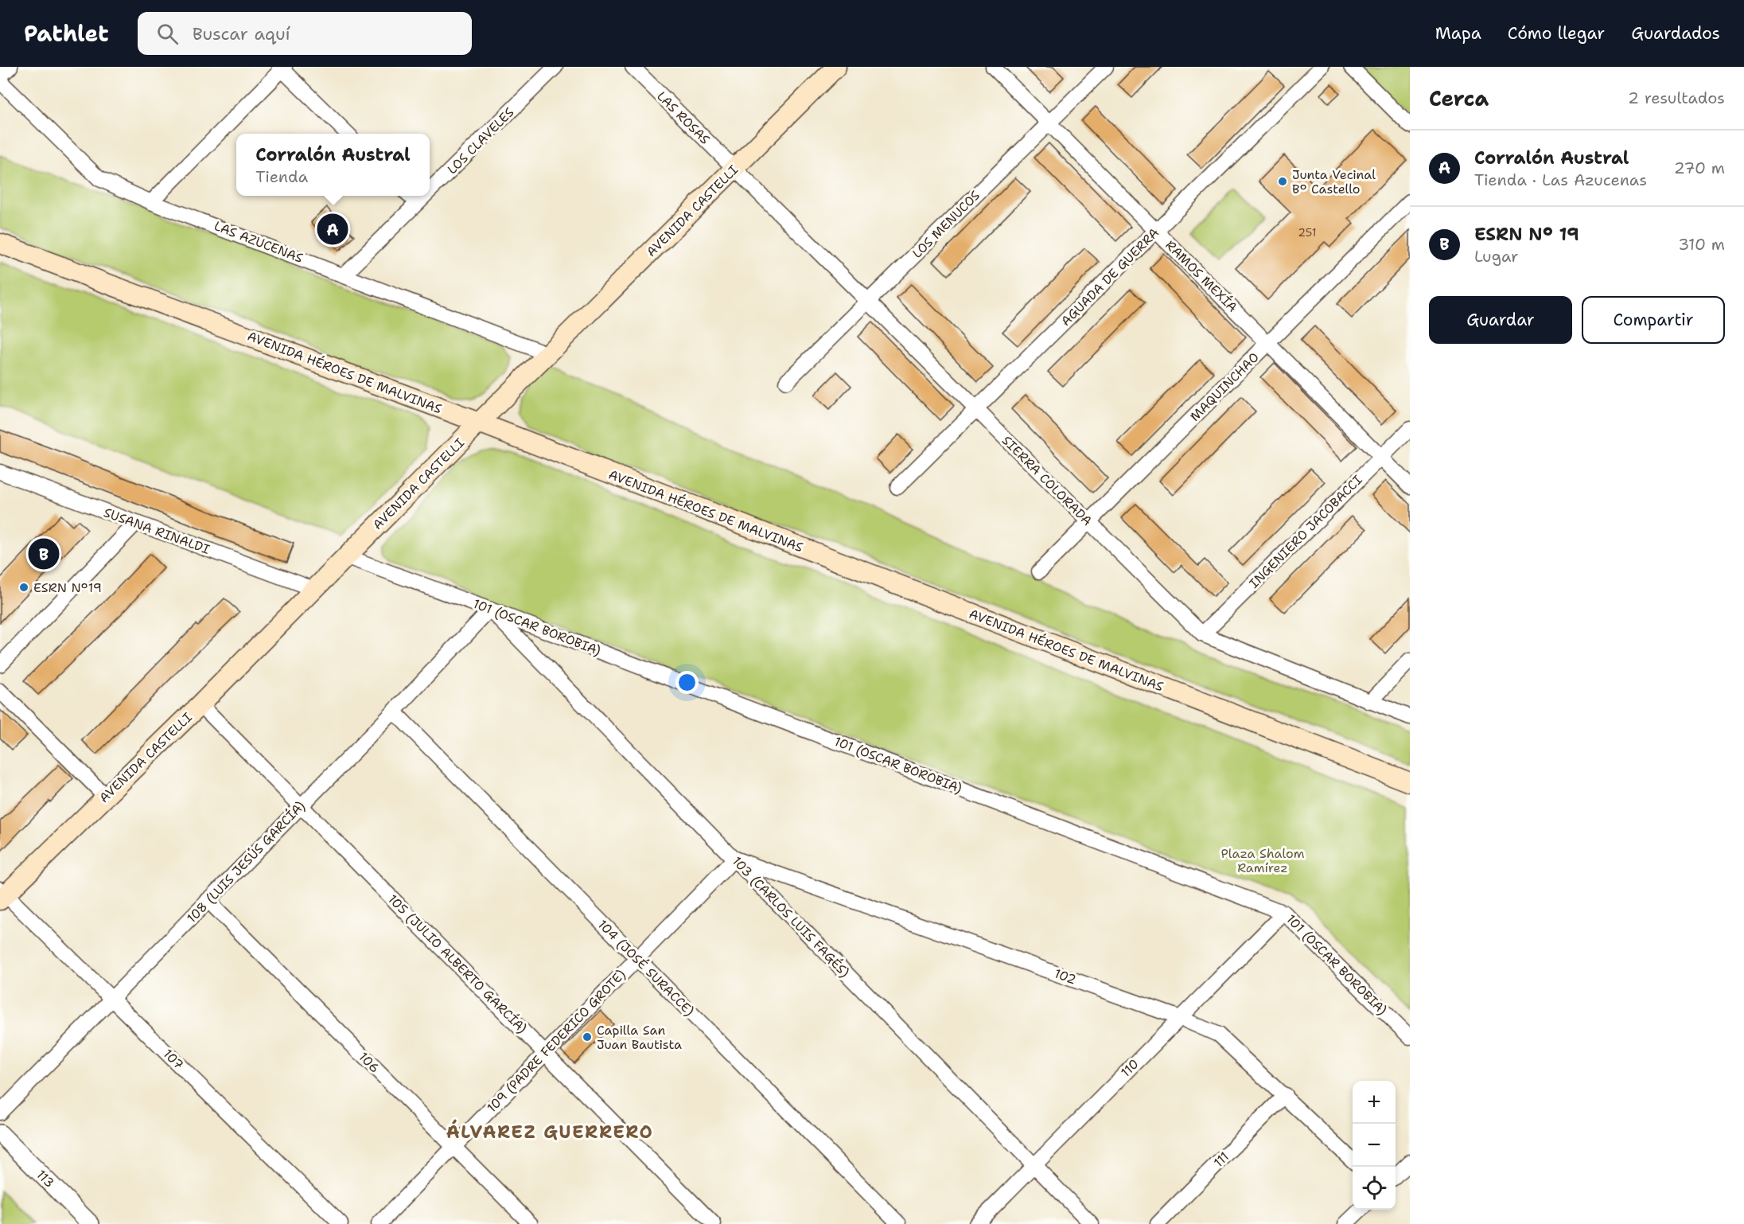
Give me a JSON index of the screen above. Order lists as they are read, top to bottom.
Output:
{
  "streets": {
    "main road": ["AVENIDA CASTELLI", "AVENIDA HÉROES DE MALVINAS"],
    "street": [
      "LAS ROSAS",
      "LOS CLAVELES",
      "LOS MENUCOS",
      "LAS AZUCENAS",
      "RAMOS MEXÍA",
      "AGUADA DE GUERRA",
      "MAQUINCHAO",
      "SIERRA COLORADA",
      "SUSANA RINALDI",
      "INGENIERO JACOBACCI",
      "101 (OSCAR BOROBIA)",
      "108 (LUIS JESÚS GARCÍA)",
      "103 (CARLOS LUIS FAGÉS)",
      "105 (JULIO ALBERTO GARCÍA)",
      "104 (JOSÉ SURACCE)",
      "102",
      "109 (PADRE FEDERICO GROTE)",
      "107",
      "106",
      "110",
      "111",
      "113"
    ]
  },
  "crossings": [
    ["LAS ROSAS", "AVENIDA CASTELLI"],
    ["LAS ROSAS", "SIERRA COLORADA"],
    ["LOS CLAVELES", "LAS AZUCENAS"],
    ["AVENIDA CASTELLI", "LAS AZUCENAS"],
    ["AVENIDA CASTELLI", "AVENIDA HÉROES DE MALVINAS"],
    ["AVENIDA CASTELLI", "SIERRA COLORADA"],
    ["AVENIDA CASTELLI", "SUSANA RINALDI"],
    ["AVENIDA CASTELLI", "101 (OSCAR BOROBIA)"],
    ["AVENIDA CASTELLI", "105 (JULIO ALBERTO GARCÍA)"],
    ["AVENIDA CASTELLI", "107"],
    ["LOS MENUCOS", "RAMOS MEXÍA"],
    ["LOS MENUCOS", "SIERRA COLORADA"],
    ["RAMOS MEXÍA", "AGUADA DE GUERRA"],
    ["RAMOS MEXÍA", "MAQUINCHAO"],
    ["RAMOS MEXÍA", "INGENIERO JACOBACCI"],
    ["AGUADA DE GUERRA", "SIERRA COLORADA"],
    ["MAQUINCHAO", "SIERRA COLORADA"],
    ["SIERRA COLORADA", "INGENIERO JACOBACCI"],
    ["101 (OSCAR BOROBIA)", "108 (LUIS JESÚS GARCÍA)"],
    ["101 (OSCAR BOROBIA)", "103 (CARLOS LUIS FAGÉS)"],
    ["101 (OSCAR BOROBIA)", "110"],
    ["108 (LUIS JESÚS GARCÍA)", "103 (CARLOS LUIS FAGÉS)"],
    ["108 (LUIS JESÚS GARCÍA)", "105 (JULIO ALBERTO GARCÍA)"],
    ["108 (LUIS JESÚS GARCÍA)", "104 (JOSÉ SURACCE)"],
    ["108 (LUIS JESÚS GARCÍA)", "107"],
    ["108 (LUIS JESÚS GARCÍA)", "106"],
    ["103 (CARLOS LUIS FAGÉS)", "102"],
    ["103 (CARLOS LUIS FAGÉS)", "109 (PADRE FEDERICO GROTE)"],
    ["103 (CARLOS LUIS FAGÉS)", "110"],
    ["105 (JULIO ALBERTO GARCÍA)", "109 (PADRE FEDERICO GROTE)"],
    ["104 (JOSÉ SURACCE)", "109 (PADRE FEDERICO GROTE)"],
    ["102", "109 (PADRE FEDERICO GROTE)"],
    ["102", "110"],
    ["102", "111"],
    ["109 (PADRE FEDERICO GROTE)", "106"]
  ],
  "districts": ["ÁLVAREZ GUERRERO"],
  "parks": ["Plaza Shalom Ramírez"],
  "places": ["Junta Vecinal B° Castello", "ESRN N°19", "Capilla San Juan Bautista"],
  "house_numbers": ["251"],
  "page": {
    "header": "Pathlet",
    "search": "Buscar aquí",
    "nav": ["Mapa", "Cómo llegar", "Guardados"],
    "heading": ["Cerca", "2 resultados"],
    "list": [
      {
        "mark": "A",
        "name": "Corralón Austral",
        "note": "Tienda · Las Azucenas",
        "value": "270 m"
      },
      {
        "mark": "B",
        "name": "ESRN N° 19",
        "note": "Lugar",
        "value": "310 m"
      }
    ],
    "popup": ["Corralón Austral", "Tienda"],
    "pins": ["A", "B"],
    "buttons": ["Guardar", "Compartir"],
    "map_buttons": ["+", "−"]
  }
}
